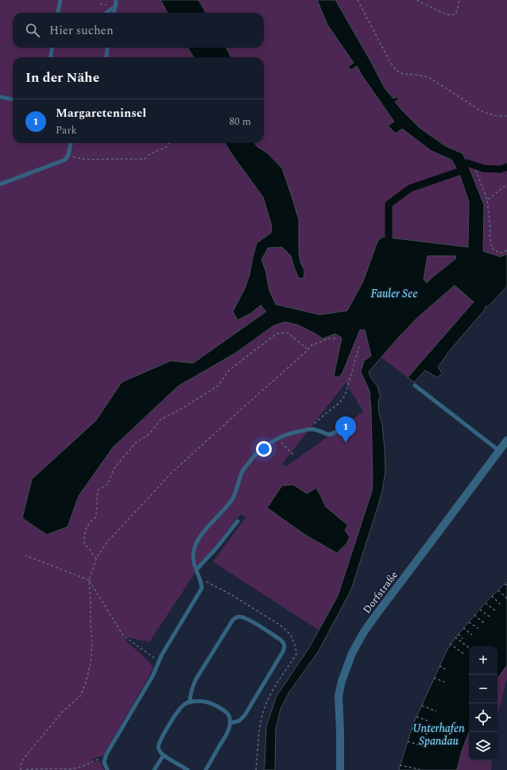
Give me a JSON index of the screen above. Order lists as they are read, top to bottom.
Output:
{
  "streets": {
    "street": ["Dorfstraße"]
  },
  "water": ["Fauler See", "Unterhafen Spandau"],
  "page": {
    "search": "Hier suchen",
    "heading": "In der Nähe",
    "list": [
      {
        "mark": "1",
        "name": "Margareteninsel",
        "note": "Park",
        "value": "80 m"
      }
    ],
    "pins": "1",
    "map_buttons": ["+", "−"]
  }
}
